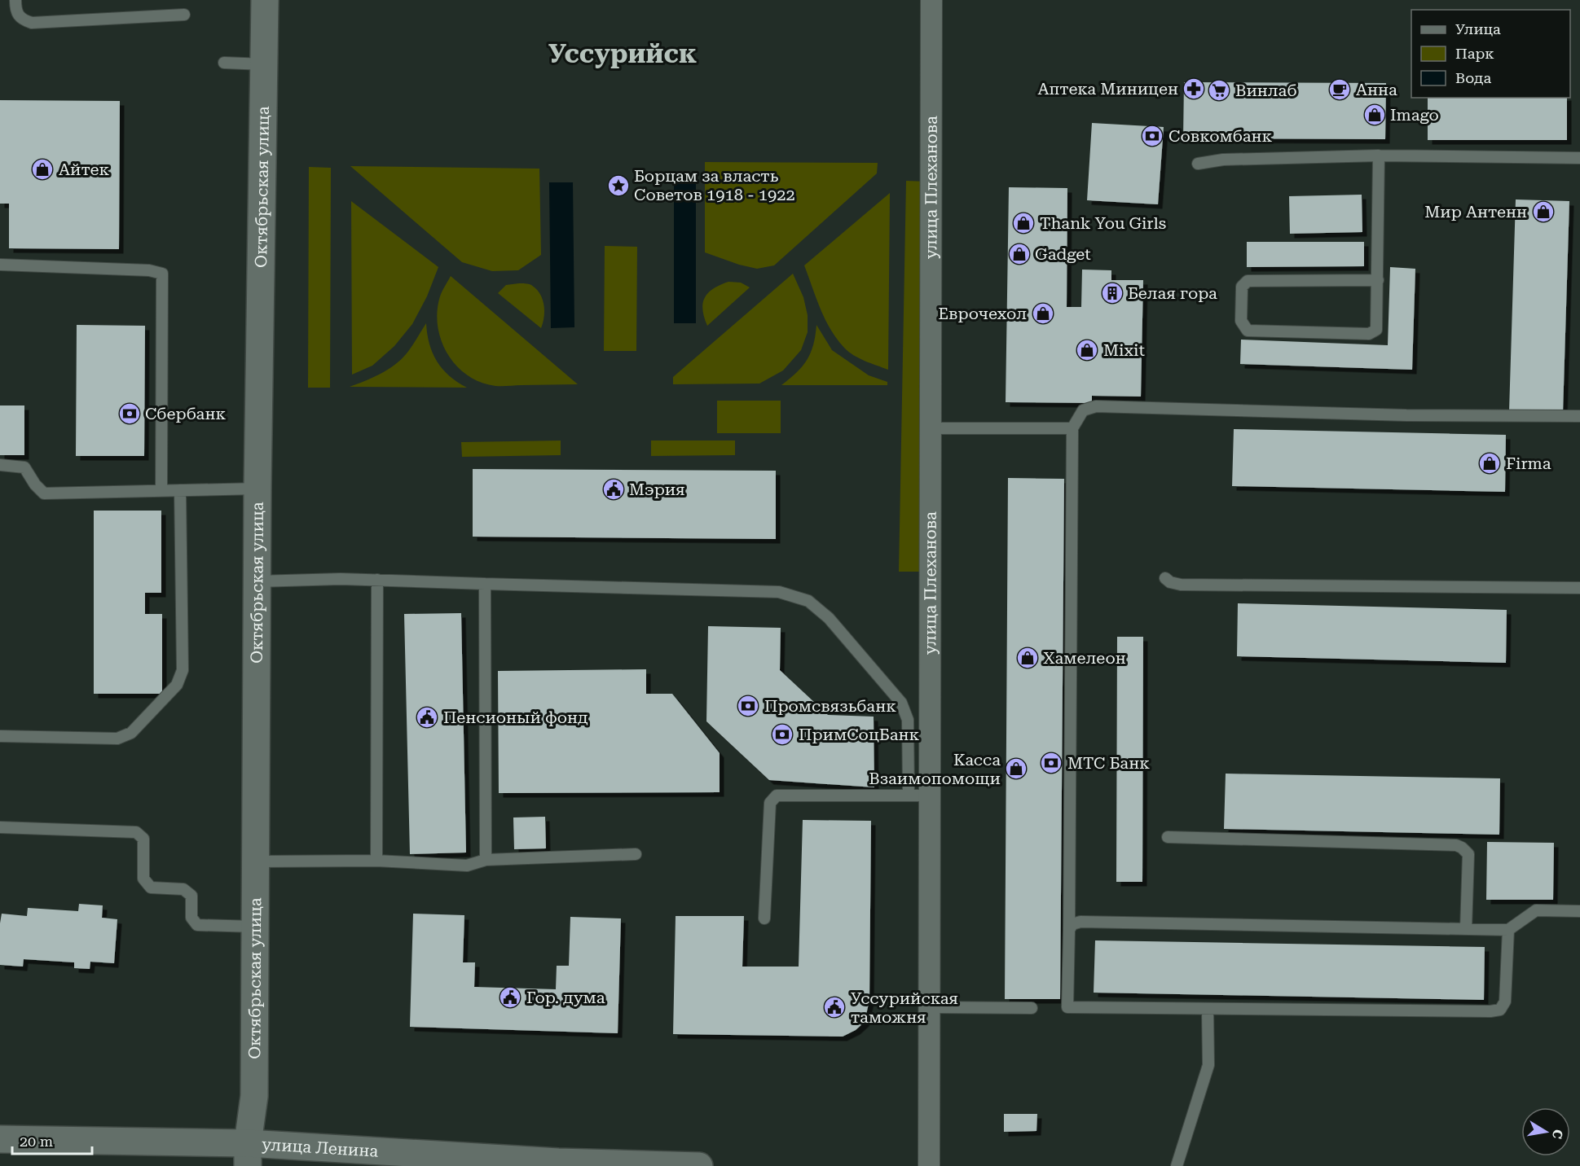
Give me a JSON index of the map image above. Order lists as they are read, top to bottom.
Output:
{
  "streets": {
    "street": ["Октябрьская улица", "улица Плеханова", "улица Ленина"]
  },
  "crossings": [
    ["Октябрьская улица", "улица Ленина"]
  ],
  "districts": ["Уссурийск"],
  "places": {
    "pharmacy": ["Аптека Миницен"],
    "cafe": ["Анна"],
    "supermarket": ["Винлаб"],
    "shop": [
      "Imago",
      "Айтек",
      "Мир Антенн",
      "Thank You Girls",
      "Gadget",
      "Еврочехол",
      "Mixit",
      "Firma",
      "Хамелеон",
      "Касса Взаимопомощи"
    ],
    "bank": [
      "Совкомбанк",
      "Сбербанк",
      "Промсвязьбанк",
      "ПримСоцБанк",
      "МТС Банк"
    ],
    "place": ["Борцам за власть Советов 1918 - 1922"],
    "building": ["Белая гора"],
    "public building": [
      "Мэрия",
      "Пенсионый фонд",
      "Гор. дума",
      "Уссурийская таможня"
    ]
  },
  "legend": ["Улица", "Парк", "Вода"],
  "scale_bar": "20 m",
  "north": "right"
}
